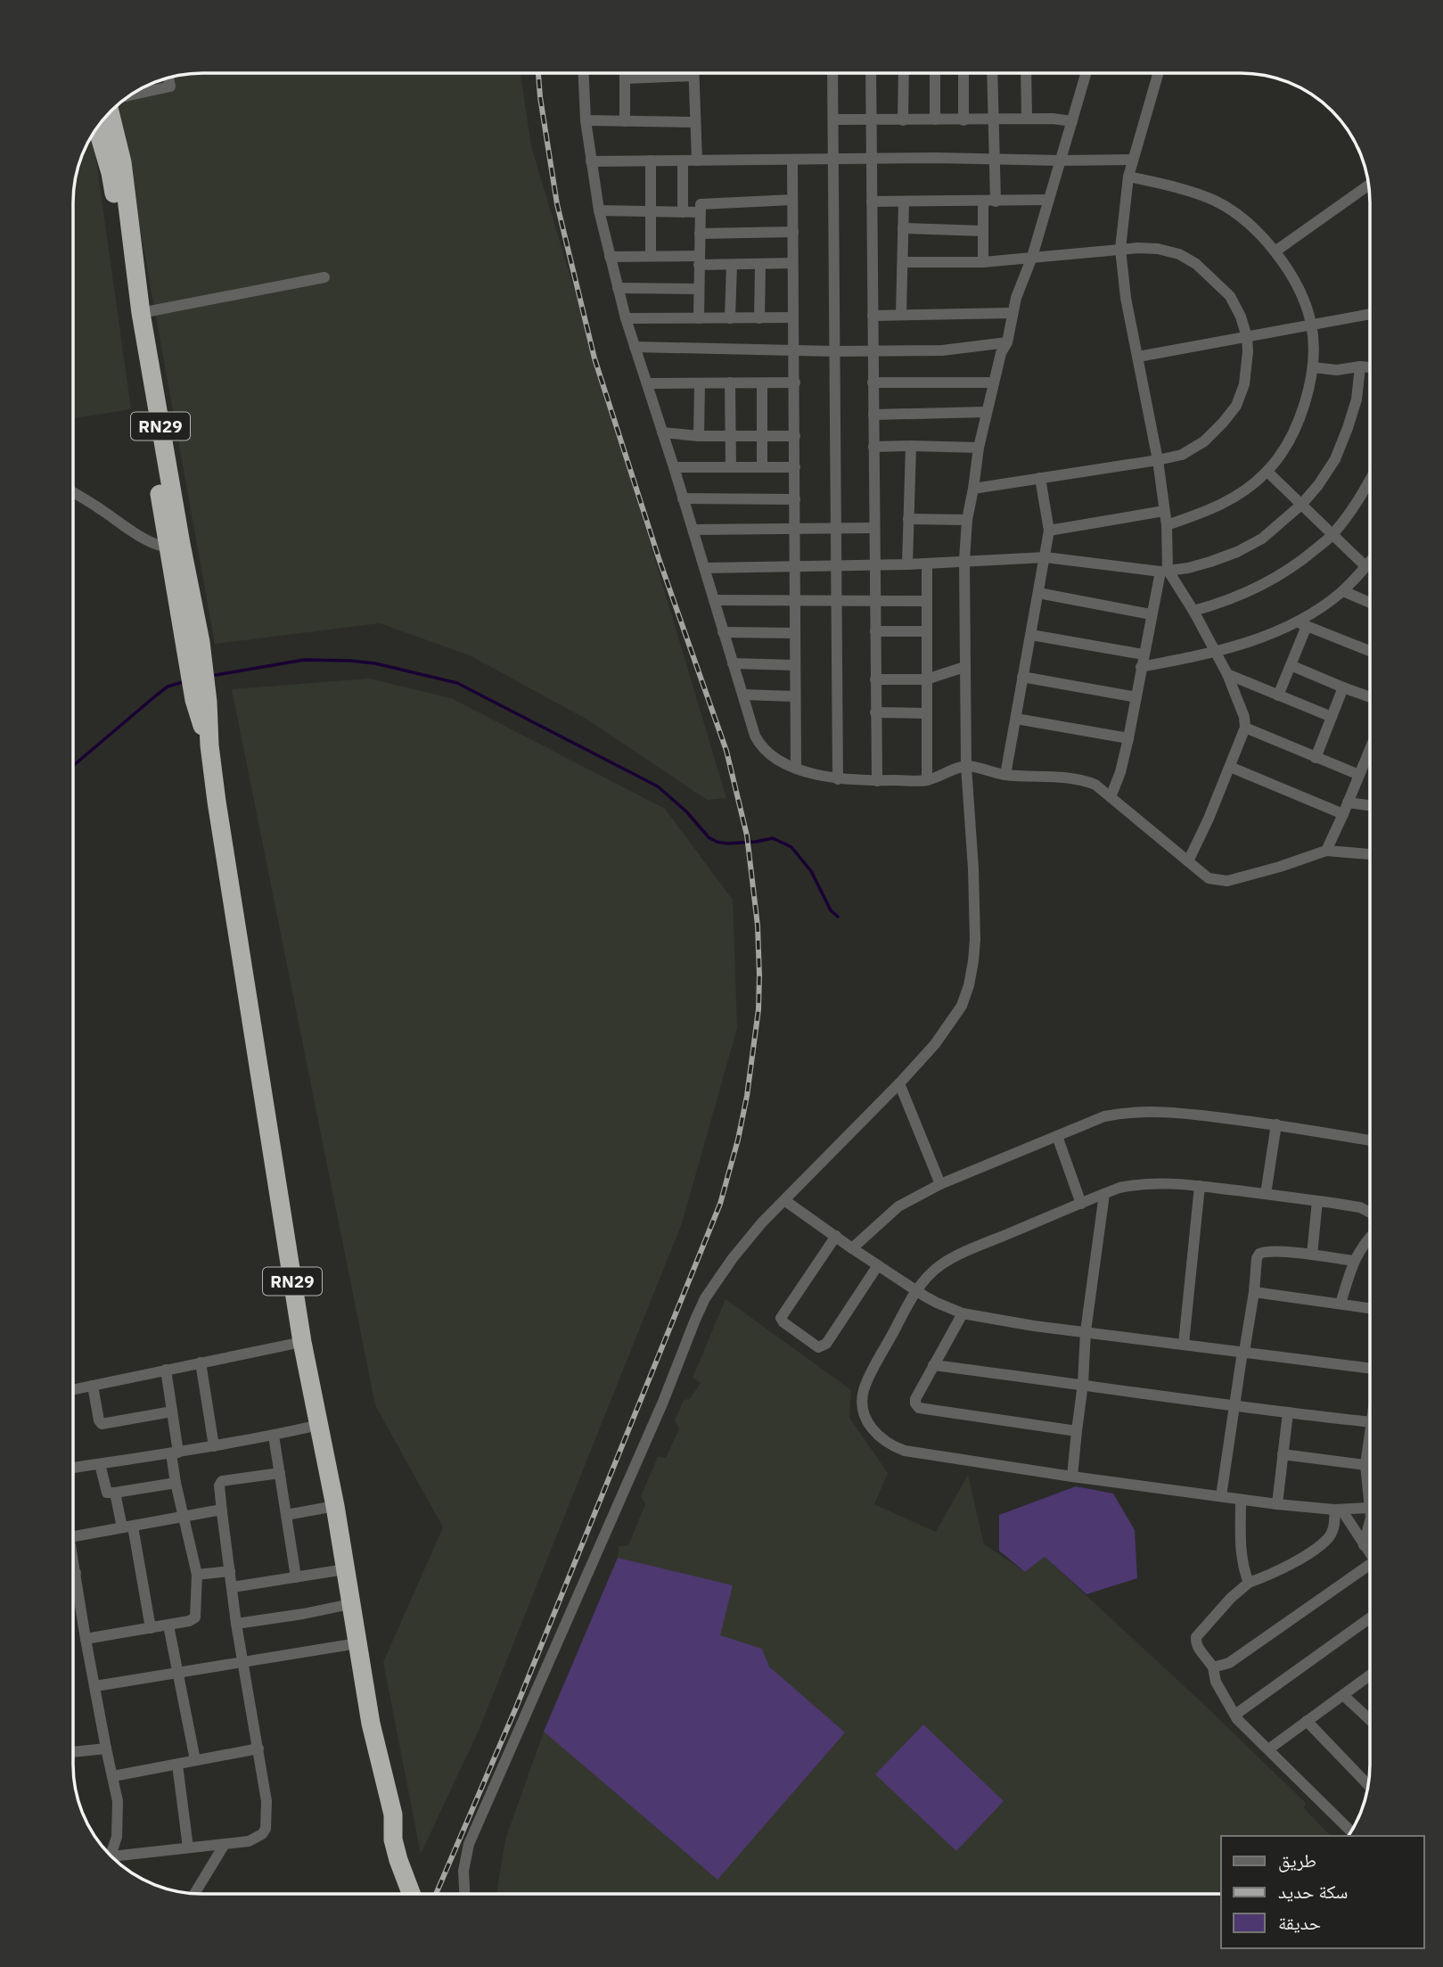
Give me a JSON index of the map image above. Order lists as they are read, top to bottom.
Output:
{
  "streets": {
    "highway": ["RN29"]
  },
  "legend": ["طريق", "سكة حديد", "حديقة"]
}
